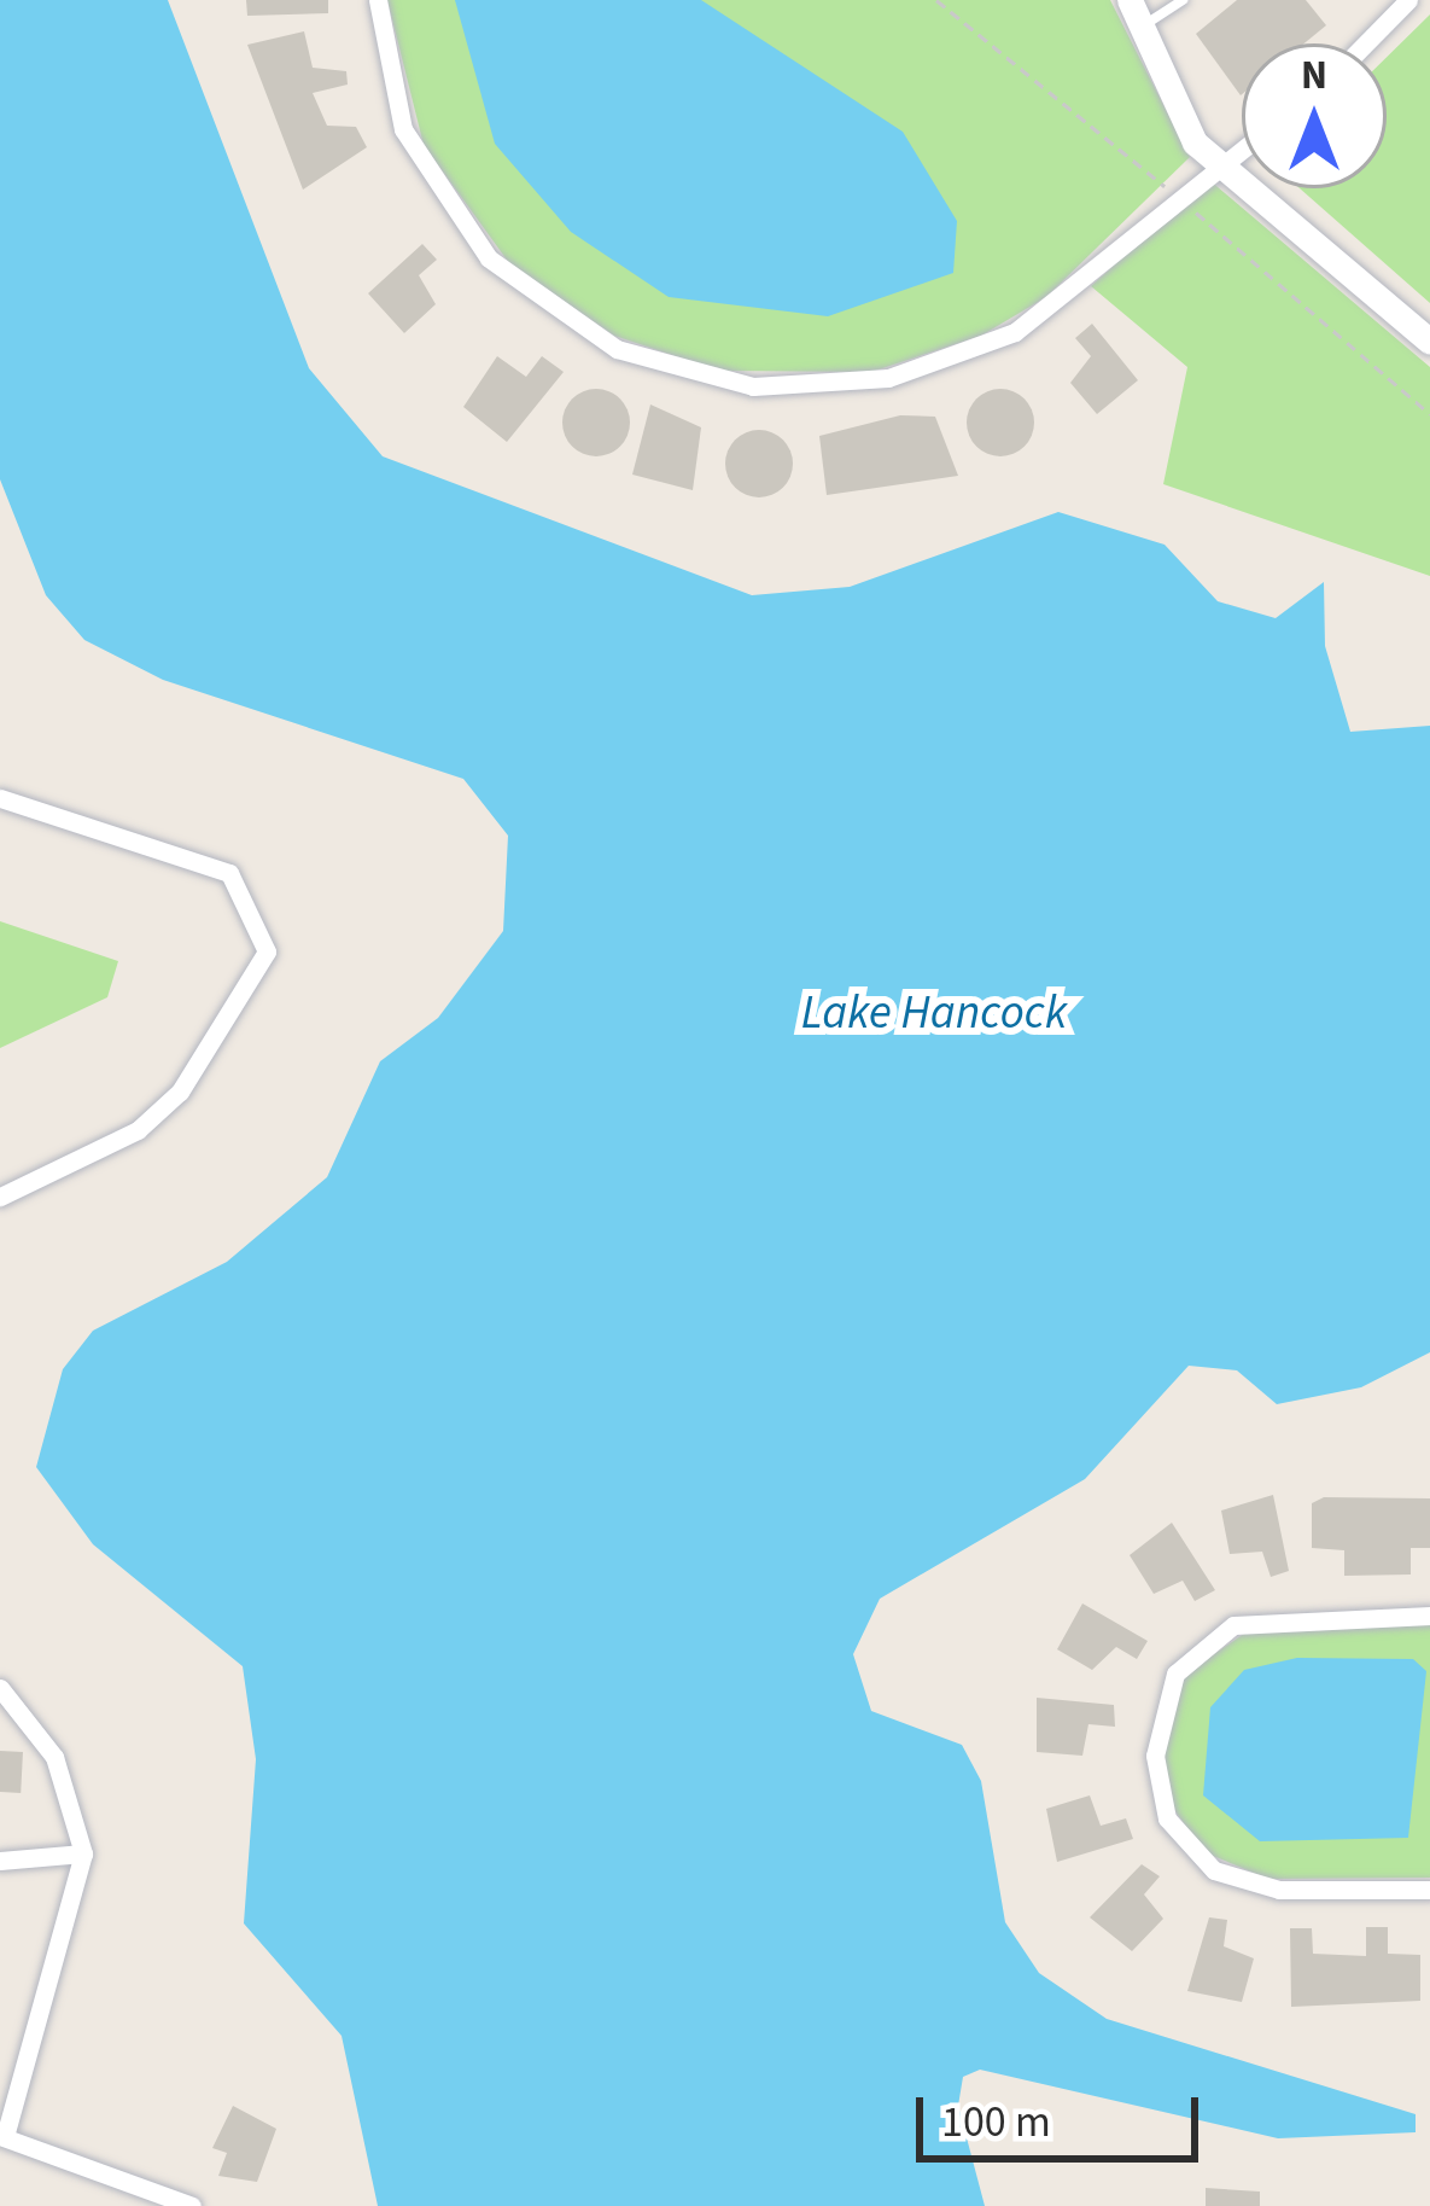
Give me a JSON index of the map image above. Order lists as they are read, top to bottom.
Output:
{
  "water": ["Lake Hancock"],
  "scale_bar": "100 m",
  "north": "top"
}
